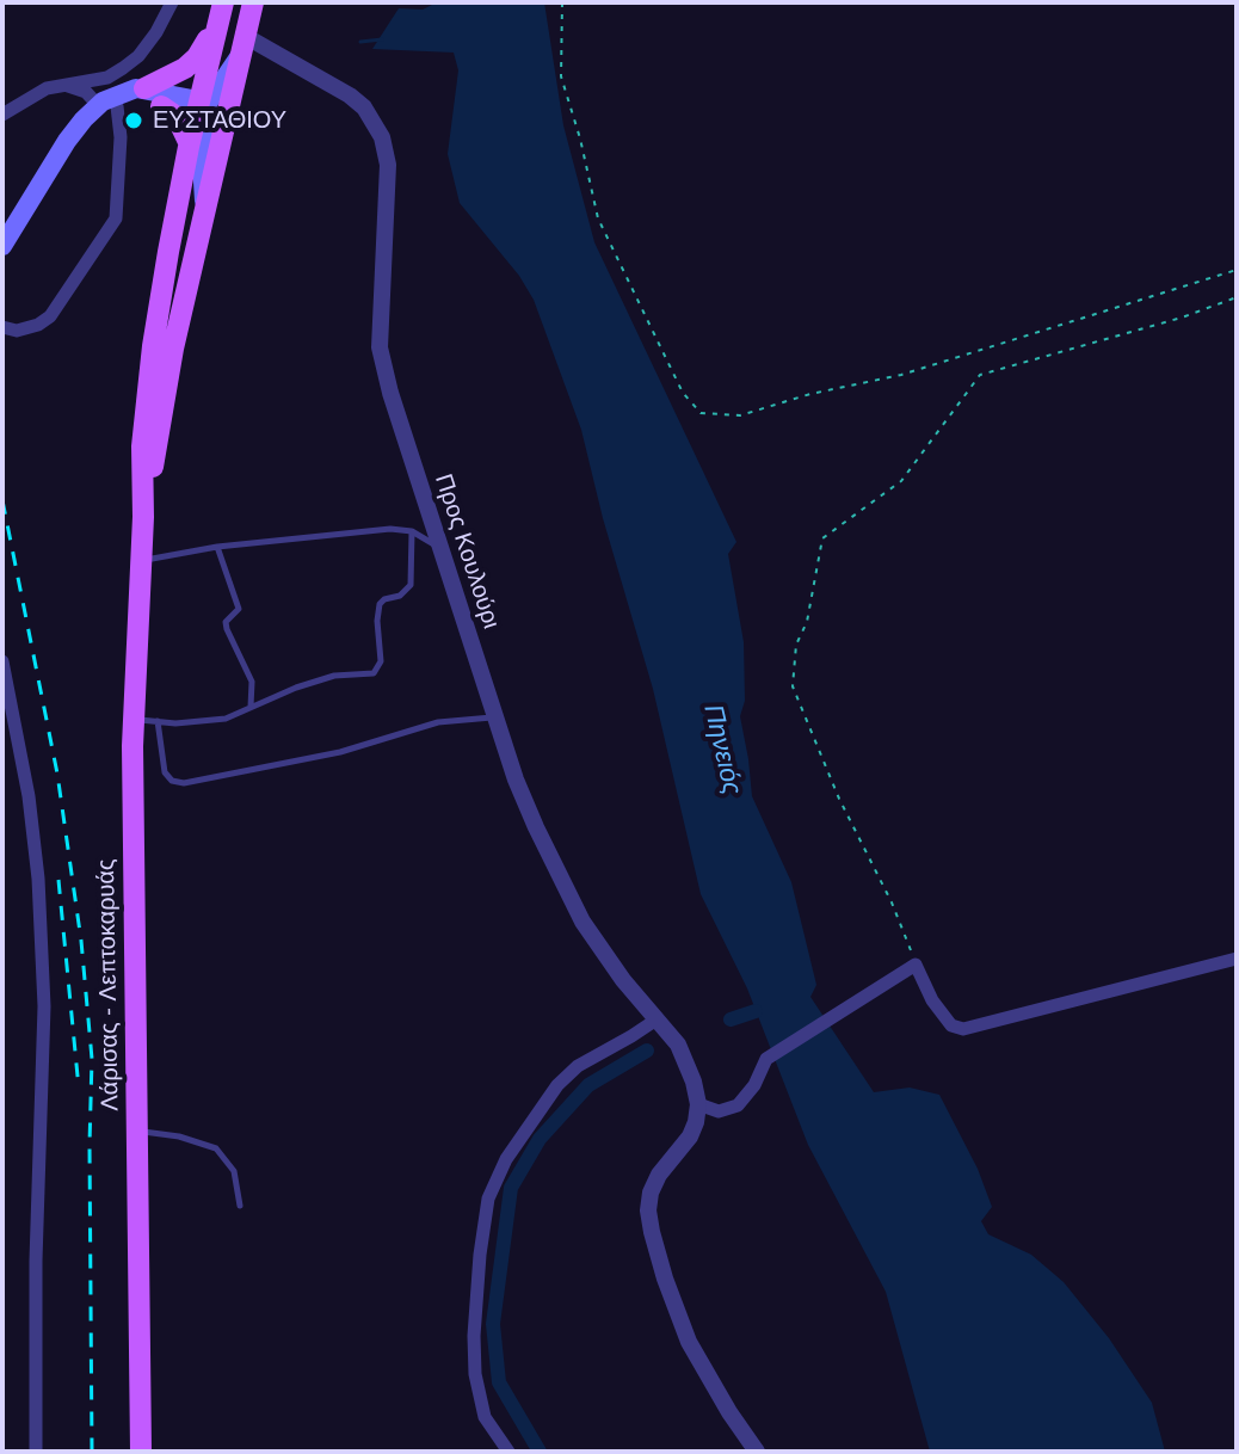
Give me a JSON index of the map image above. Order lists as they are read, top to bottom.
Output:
{
  "streets": {
    "main road": ["Λάρισας - Λεπτοκαρυάς"],
    "street": ["Προς Κουλούρι"]
  },
  "crossings": [
    ["Προς Κουλούρι", "Λάρισας - Λεπτοκαρυάς"]
  ],
  "water": ["Πηνειός"],
  "places": ["ΕΥΣΤΑΘΙΟΥ"]
}
